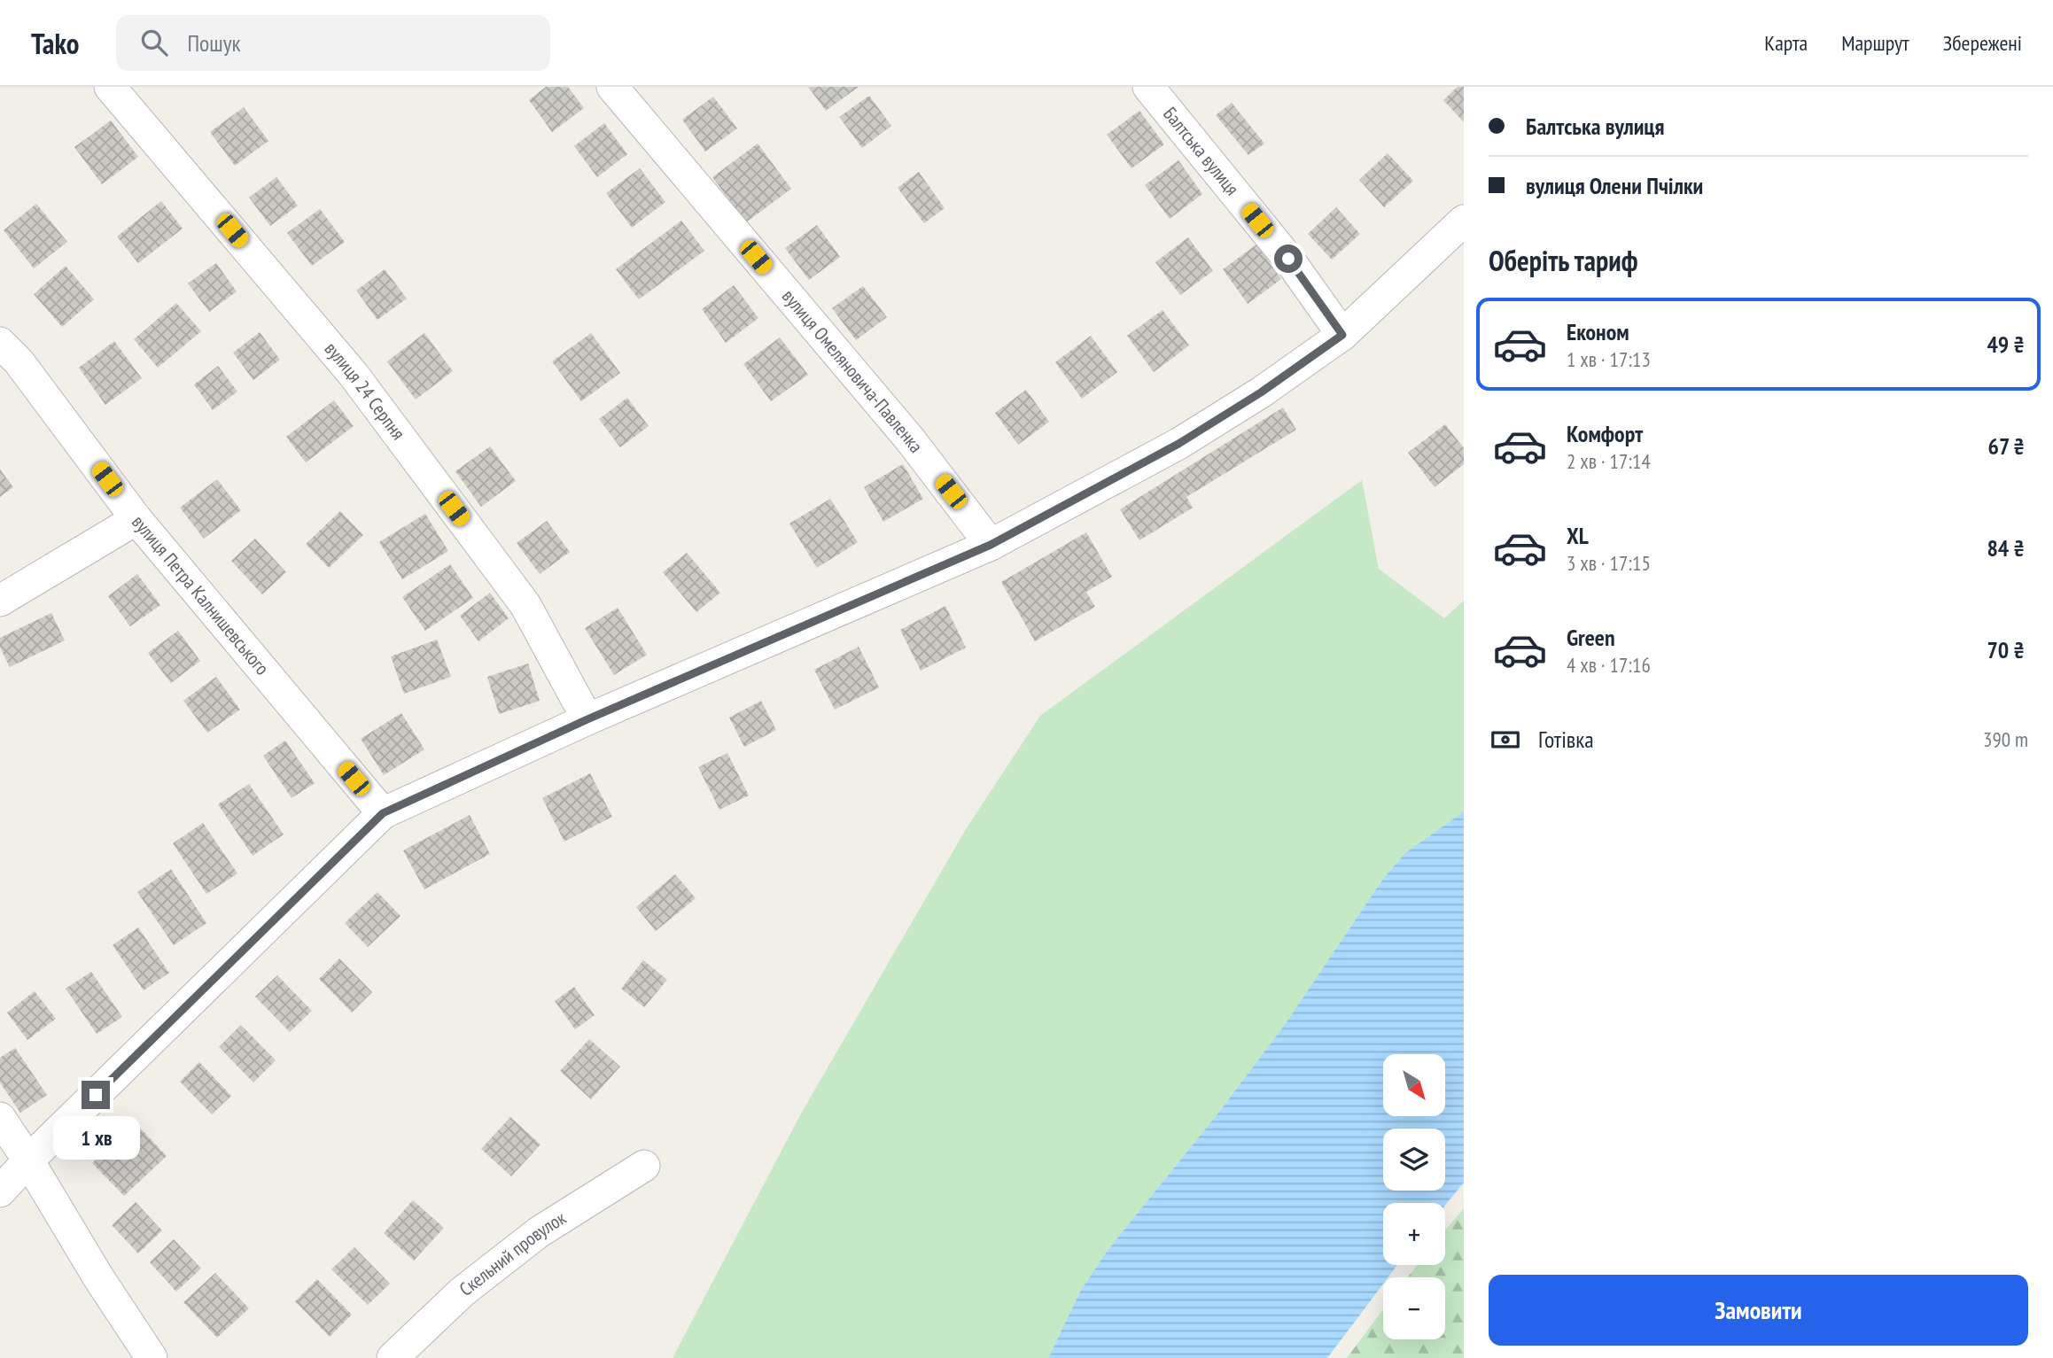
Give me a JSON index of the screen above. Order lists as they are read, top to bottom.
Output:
{
  "streets": {
    "street": [
      "Балтська вулиця",
      "вулиця Омеляновича-Павленка",
      "вулиця 24 Серпня",
      "вулиця Петра Калнишевського",
      "Скельний провулок"
    ]
  },
  "north": "bottom right",
  "page": {
    "header": "Tako",
    "search": "Пошук",
    "nav": ["Карта", "Маршрут", "Збережені"],
    "banner": ["Балтська вулиця", "вулиця Олени Пчілки"],
    "heading": "Оберіть тариф",
    "list": [
      {
        "name": "Економ",
        "note": "1 хв · 17:13",
        "value": "49 ₴"
      },
      {
        "name": "Комфорт",
        "note": "2 хв · 17:14",
        "value": "67 ₴"
      },
      {
        "name": "XL",
        "note": "3 хв · 17:15",
        "value": "84 ₴"
      },
      {
        "name": "Green",
        "note": "4 хв · 17:16",
        "value": "70 ₴"
      }
    ],
    "pay": ["Готівка", "390 m"],
    "map_buttons": ["+", "−"],
    "bubble": "1 хв",
    "buttons": "Замовити"
  }
}
